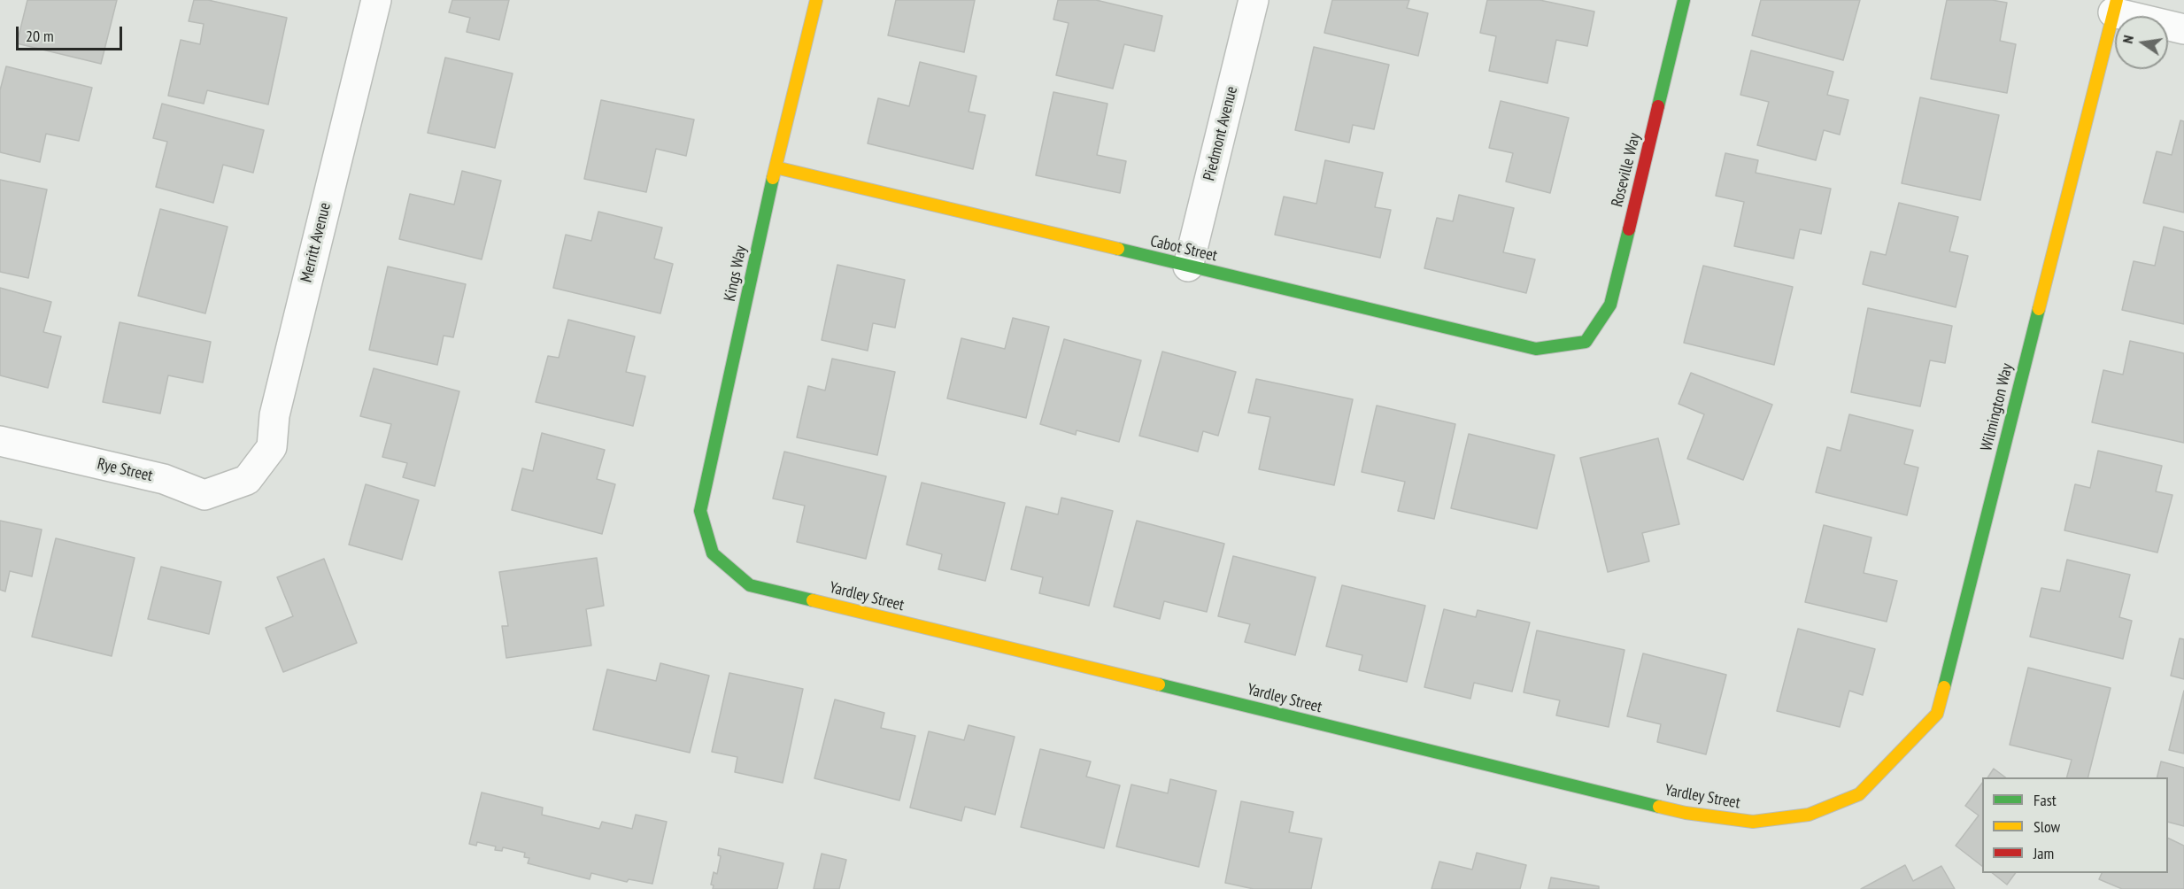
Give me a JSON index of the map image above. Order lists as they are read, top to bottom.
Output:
{
  "streets": {
    "street": [
      "Piedmont Avenue",
      "Roseville Way",
      "Merritt Avenue",
      "Cabot Street",
      "Kings Way",
      "Wilmington Way",
      "Rye Street",
      "Yardley Street"
    ]
  },
  "crossings": [
    ["Piedmont Avenue", "Cabot Street"],
    ["Roseville Way", "Cabot Street"],
    ["Merritt Avenue", "Rye Street"],
    ["Cabot Street", "Kings Way"],
    ["Kings Way", "Yardley Street"],
    ["Wilmington Way", "Yardley Street"]
  ],
  "legend": ["Fast", "Slow", "Jam"],
  "scale_bar": "20 m",
  "north": "left"
}
